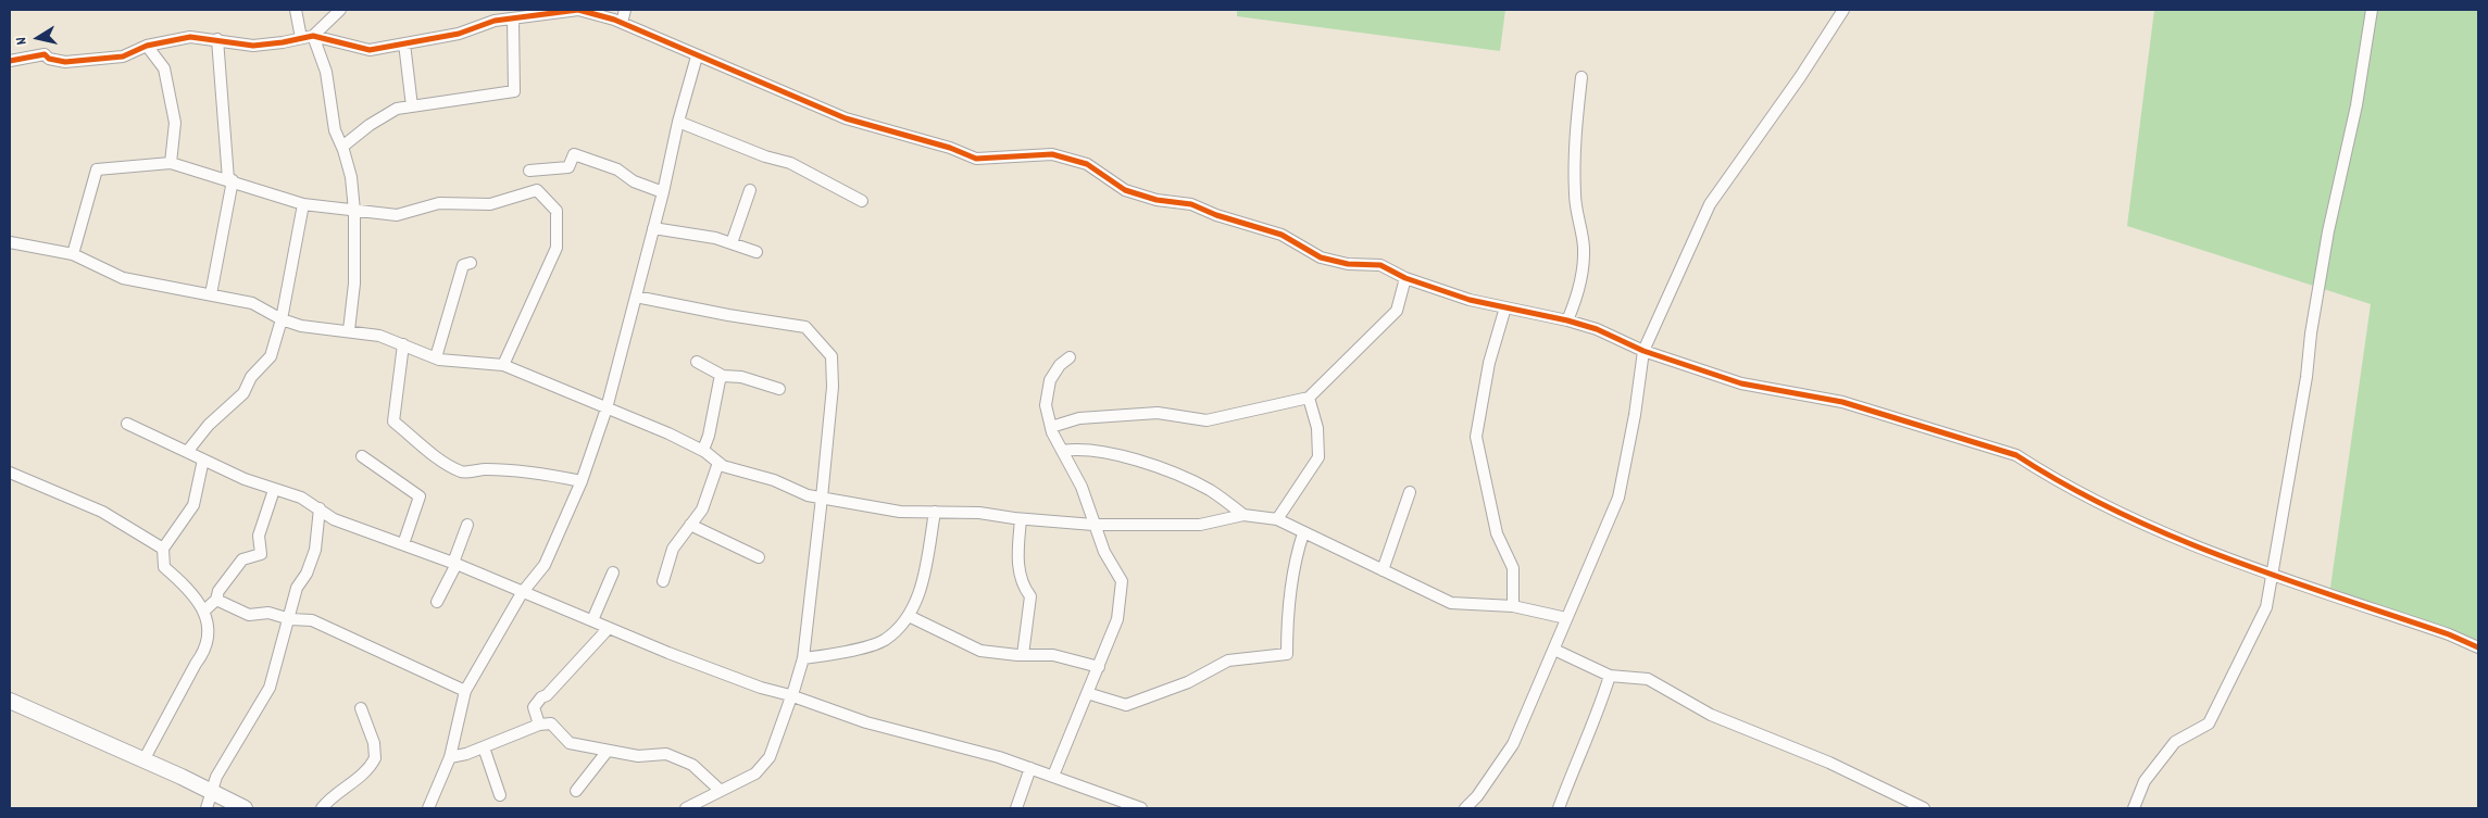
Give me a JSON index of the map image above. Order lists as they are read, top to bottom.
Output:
{
  "north": "left"
}
